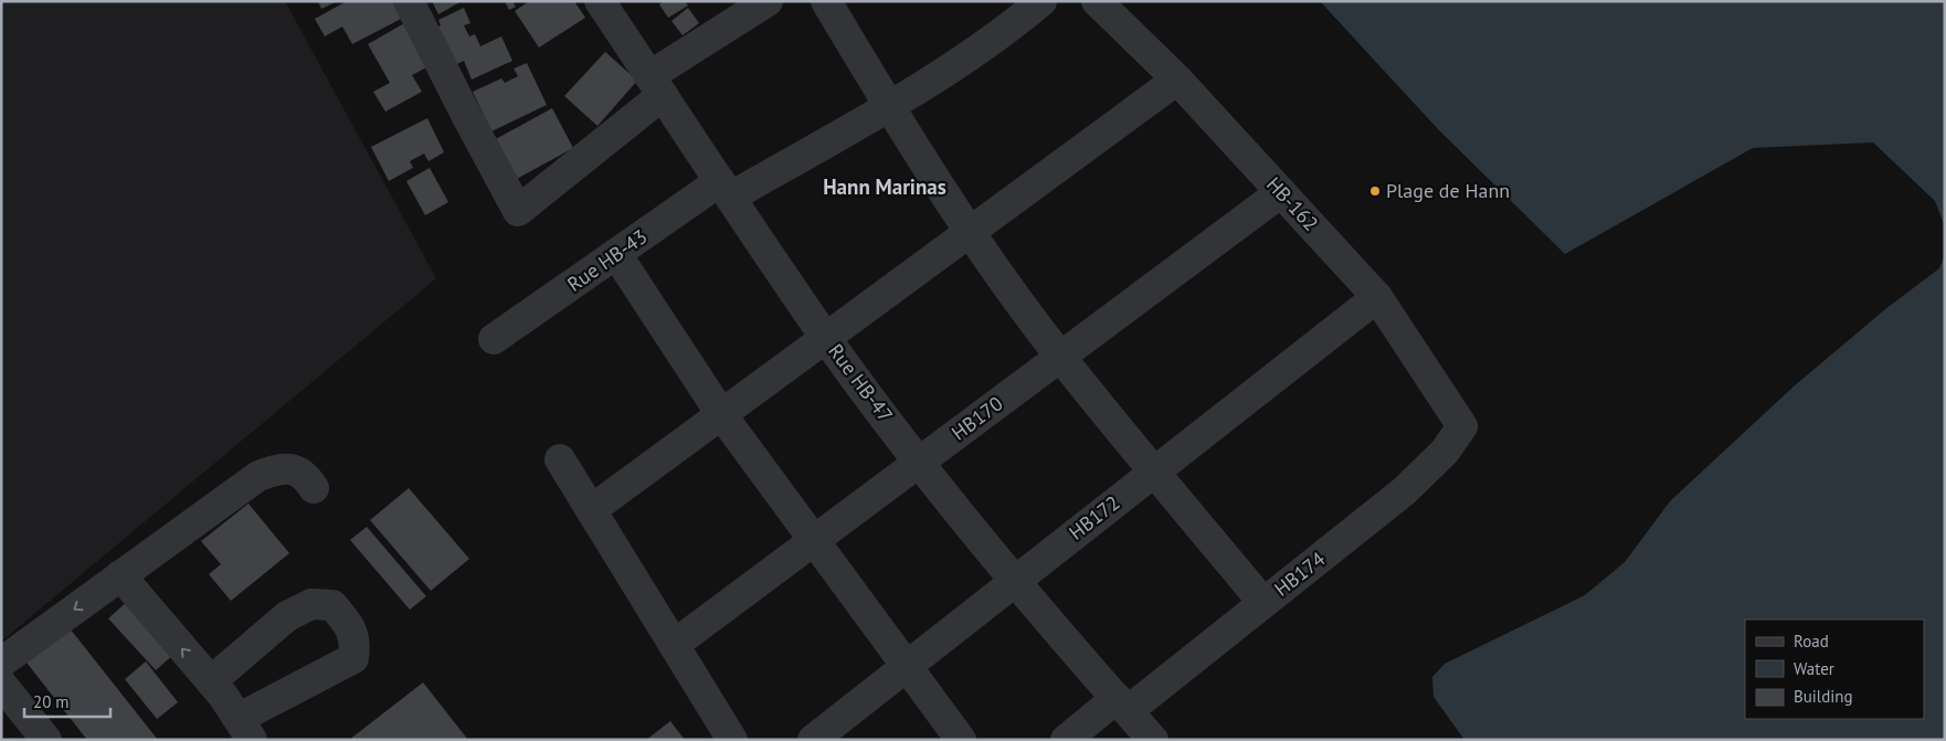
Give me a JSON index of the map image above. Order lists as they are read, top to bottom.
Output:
{
  "streets": {
    "street": [
      "HB-162",
      "Rue HB-43",
      "Rue HB-47",
      "HB170",
      "HB172",
      "HB174"
    ]
  },
  "crossings": [
    ["HB-162", "HB170"],
    ["HB-162", "HB172"],
    ["HB-162", "HB174"],
    ["Rue HB-43", "Rue HB-47"],
    ["Rue HB-47", "HB170"],
    ["Rue HB-47", "HB172"],
    ["Rue HB-47", "HB174"]
  ],
  "districts": ["Hann Marinas"],
  "places": ["Plage de Hann"],
  "legend": ["Road", "Water", "Building"],
  "scale_bar": "20 m"
}
